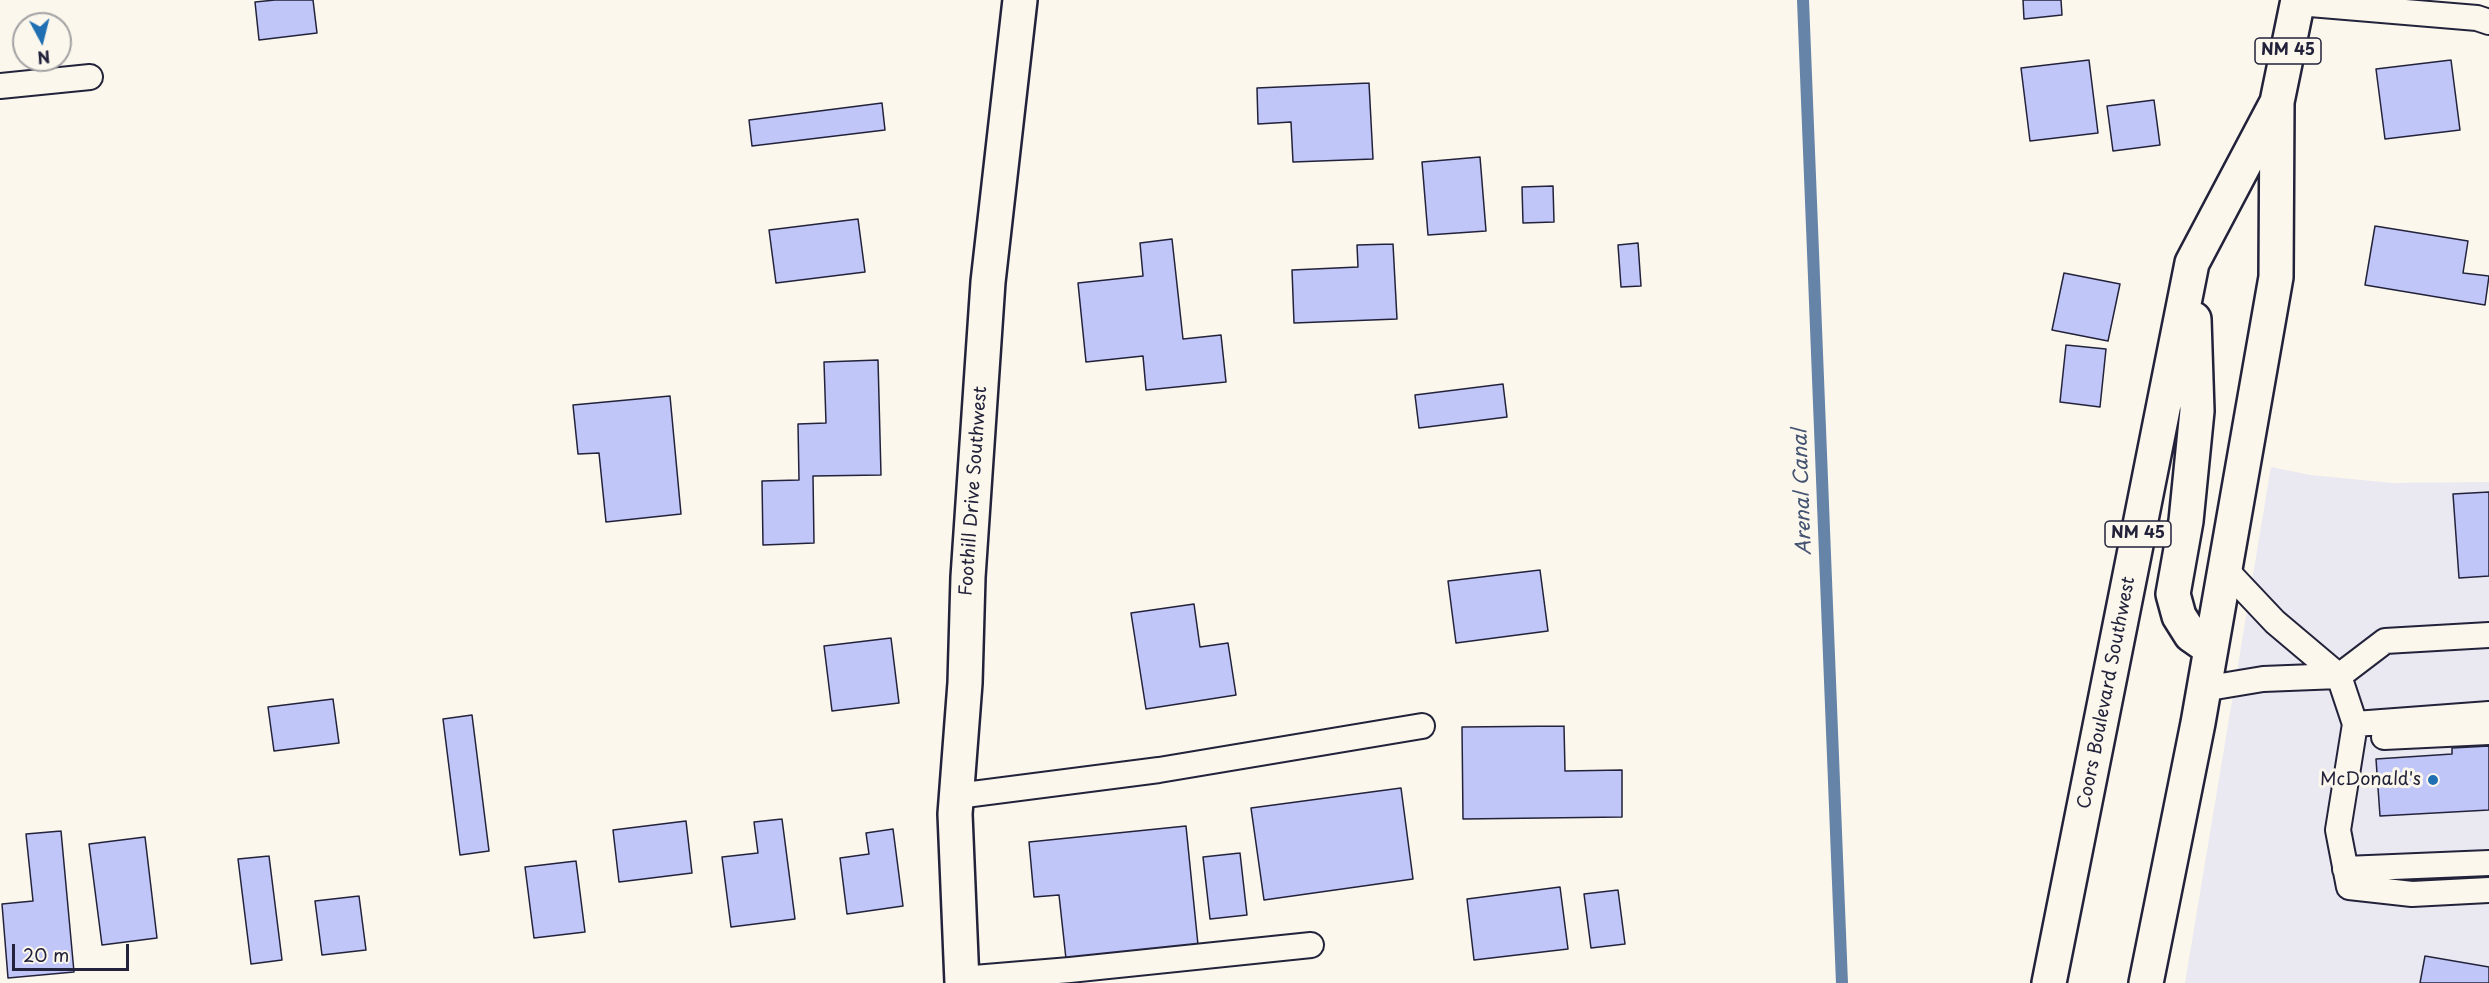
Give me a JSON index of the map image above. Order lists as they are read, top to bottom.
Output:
{
  "streets": {
    "main road": ["NM 45", "Foothill Drive Southwest", "Coors Boulevard Southwest"]
  },
  "water": ["Arenal Canal"],
  "places": ["McDonald's"],
  "scale_bar": "20 m",
  "north": "bottom"
}
